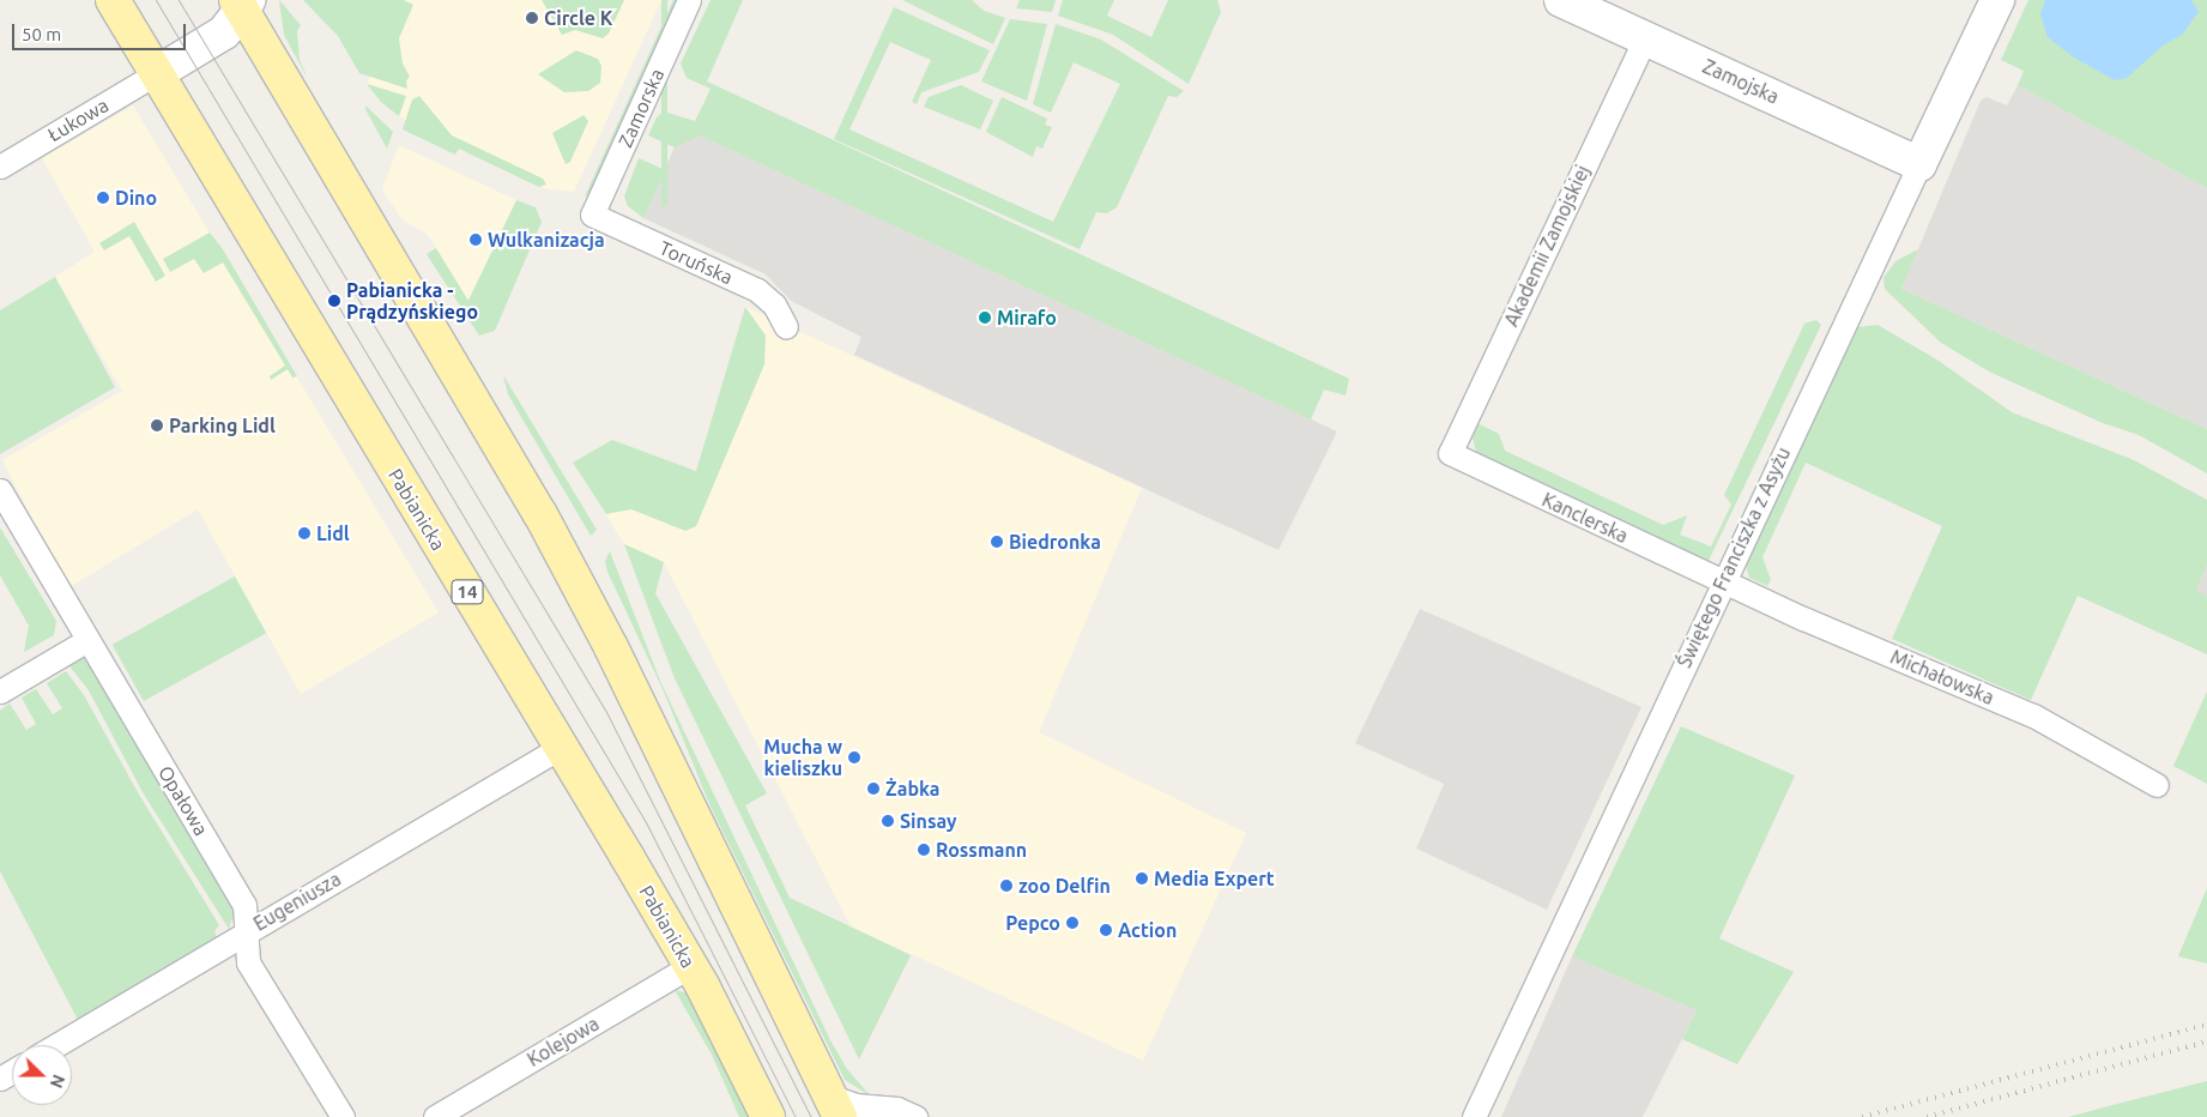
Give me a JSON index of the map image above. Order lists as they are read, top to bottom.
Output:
{
  "streets": {
    "main road": ["Pabianicka", "14"],
    "street": [
      "Zamojska",
      "Zamorska",
      "Łukowa",
      "Akademii Zamojskiej",
      "Toruńska",
      "Kanclerska",
      "Świętego Franciszka z Asyżu",
      "Michałowska",
      "Opałowa",
      "Eugeniusza",
      "Kolejowa"
    ]
  },
  "crossings": [
    ["Zamojska", "Akademii Zamojskiej"],
    ["Zamojska", "Świętego Franciszka z Asyżu"],
    ["Zamorska", "Toruńska"],
    ["Łukowa", "Pabianicka"],
    ["Akademii Zamojskiej", "Kanclerska"],
    ["Pabianicka", "Eugeniusza"],
    ["Pabianicka", "Kolejowa"],
    ["Kanclerska", "Świętego Franciszka z Asyżu"],
    ["Kanclerska", "Michałowska"],
    ["Świętego Franciszka z Asyżu", "Michałowska"],
    ["Opałowa", "Eugeniusza"]
  ],
  "places": [
    "Circle K",
    "Dino",
    "Wulkanizacja",
    "Pabianicka - Prądzyńskiego",
    "Mirafo",
    "Parking Lidl",
    "Lidl",
    "Biedronka",
    "Mucha w kieliszku",
    "Żabka",
    "Sinsay",
    "Rossmann",
    "Media Expert",
    "zoo Delfin",
    "Pepco",
    "Action"
  ],
  "scale_bar": "50 m",
  "north": "right"
}
